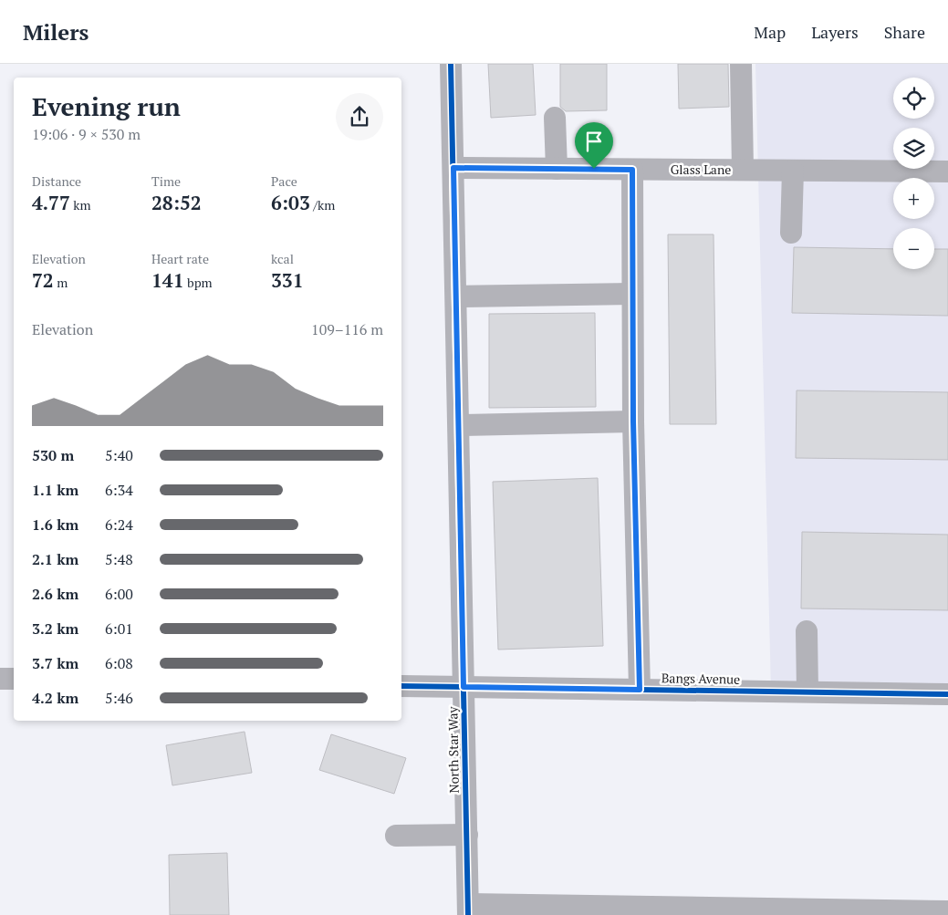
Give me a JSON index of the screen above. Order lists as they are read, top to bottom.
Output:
{
  "streets": {
    "street": ["Glass Lane", "Bangs Avenue", "North Star Way"]
  },
  "crossings": [
    ["Glass Lane", "North Star Way"],
    ["Bangs Avenue", "North Star Way"]
  ],
  "page": {
    "header": "Milers",
    "nav": ["Map", "Layers", "Share"],
    "map_buttons": ["+", "−"],
    "heading": ["Evening run", "19:06 · 9 × 530 m"],
    "stats": [
      ["Distance", "4.77 km"],
      ["Time", "28:52"],
      ["Pace", "6:03 /km"],
      ["Elevation", "72 m"],
      ["Heart rate", "141 bpm"],
      ["kcal", "331"]
    ],
    "chart": ["Elevation", "109–116 m"],
    "list": [
      {
        "name": "530 m",
        "note": "5:40"
      },
      {
        "name": "1.1 km",
        "note": "6:34"
      },
      {
        "name": "1.6 km",
        "note": "6:24"
      },
      {
        "name": "2.1 km",
        "note": "5:48"
      },
      {
        "name": "2.6 km",
        "note": "6:00"
      },
      {
        "name": "3.2 km",
        "note": "6:01"
      },
      {
        "name": "3.7 km",
        "note": "6:08"
      },
      {
        "name": "4.2 km",
        "note": "5:46"
      }
    ]
  }
}
